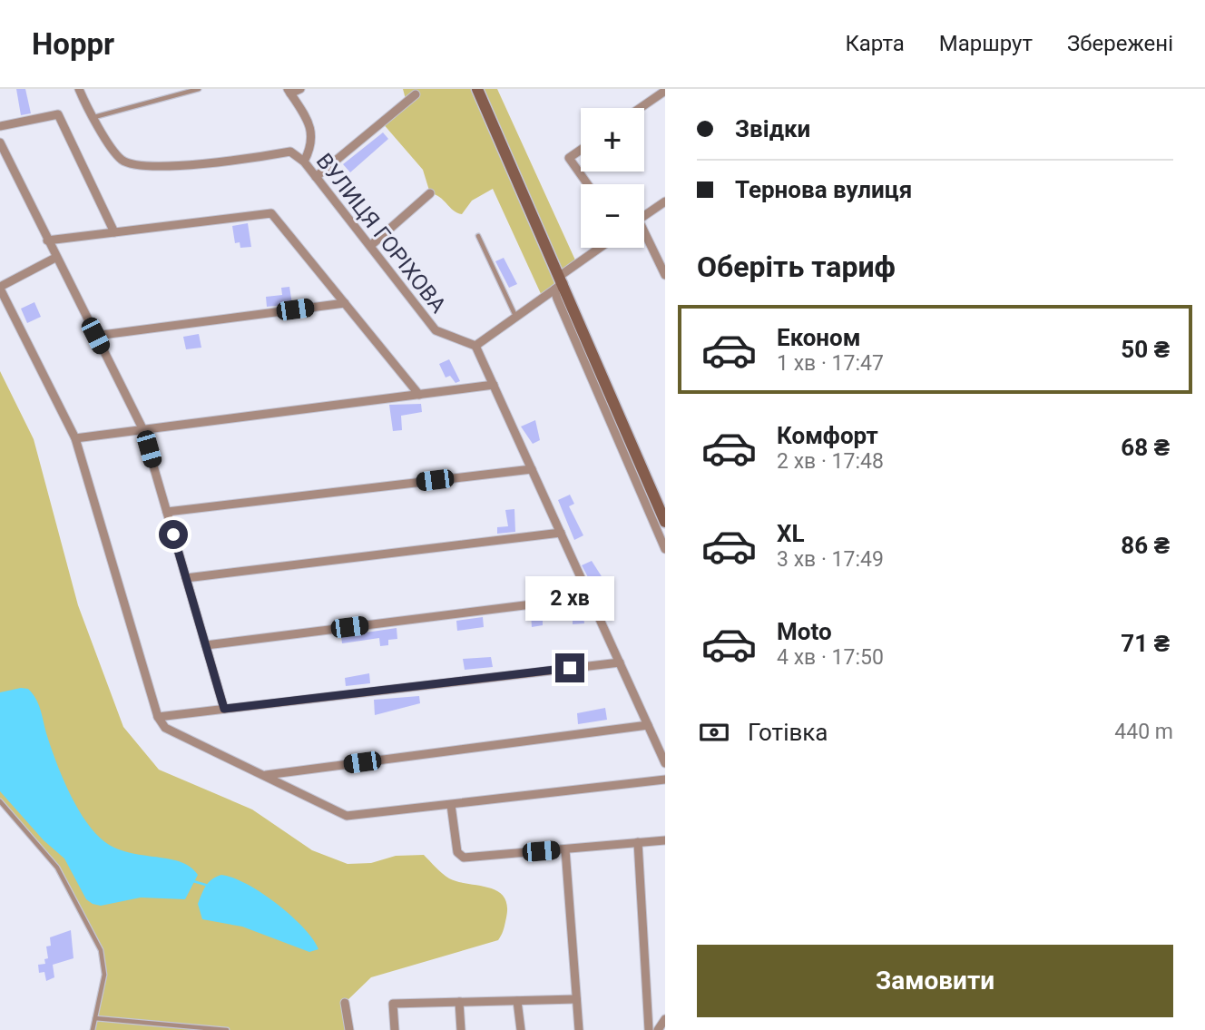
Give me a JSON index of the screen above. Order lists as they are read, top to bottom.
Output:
{
  "streets": {
    "street": ["ВУЛИЦЯ ГОРІХОВА"]
  },
  "page": {
    "header": "Hoppr",
    "nav": ["Карта", "Маршрут", "Збережені"],
    "banner": ["Звідки", "Тернова вулиця"],
    "map_buttons": ["+", "−"],
    "heading": "Оберіть тариф",
    "list": [
      {
        "name": "Економ",
        "note": "1 хв · 17:47",
        "value": "50 ₴"
      },
      {
        "name": "Комфорт",
        "note": "2 хв · 17:48",
        "value": "68 ₴"
      },
      {
        "name": "XL",
        "note": "3 хв · 17:49",
        "value": "86 ₴"
      },
      {
        "name": "Moto",
        "note": "4 хв · 17:50",
        "value": "71 ₴"
      }
    ],
    "bubble": "2 хв",
    "pay": ["Готівка", "440 m"],
    "buttons": "Замовити"
  }
}
